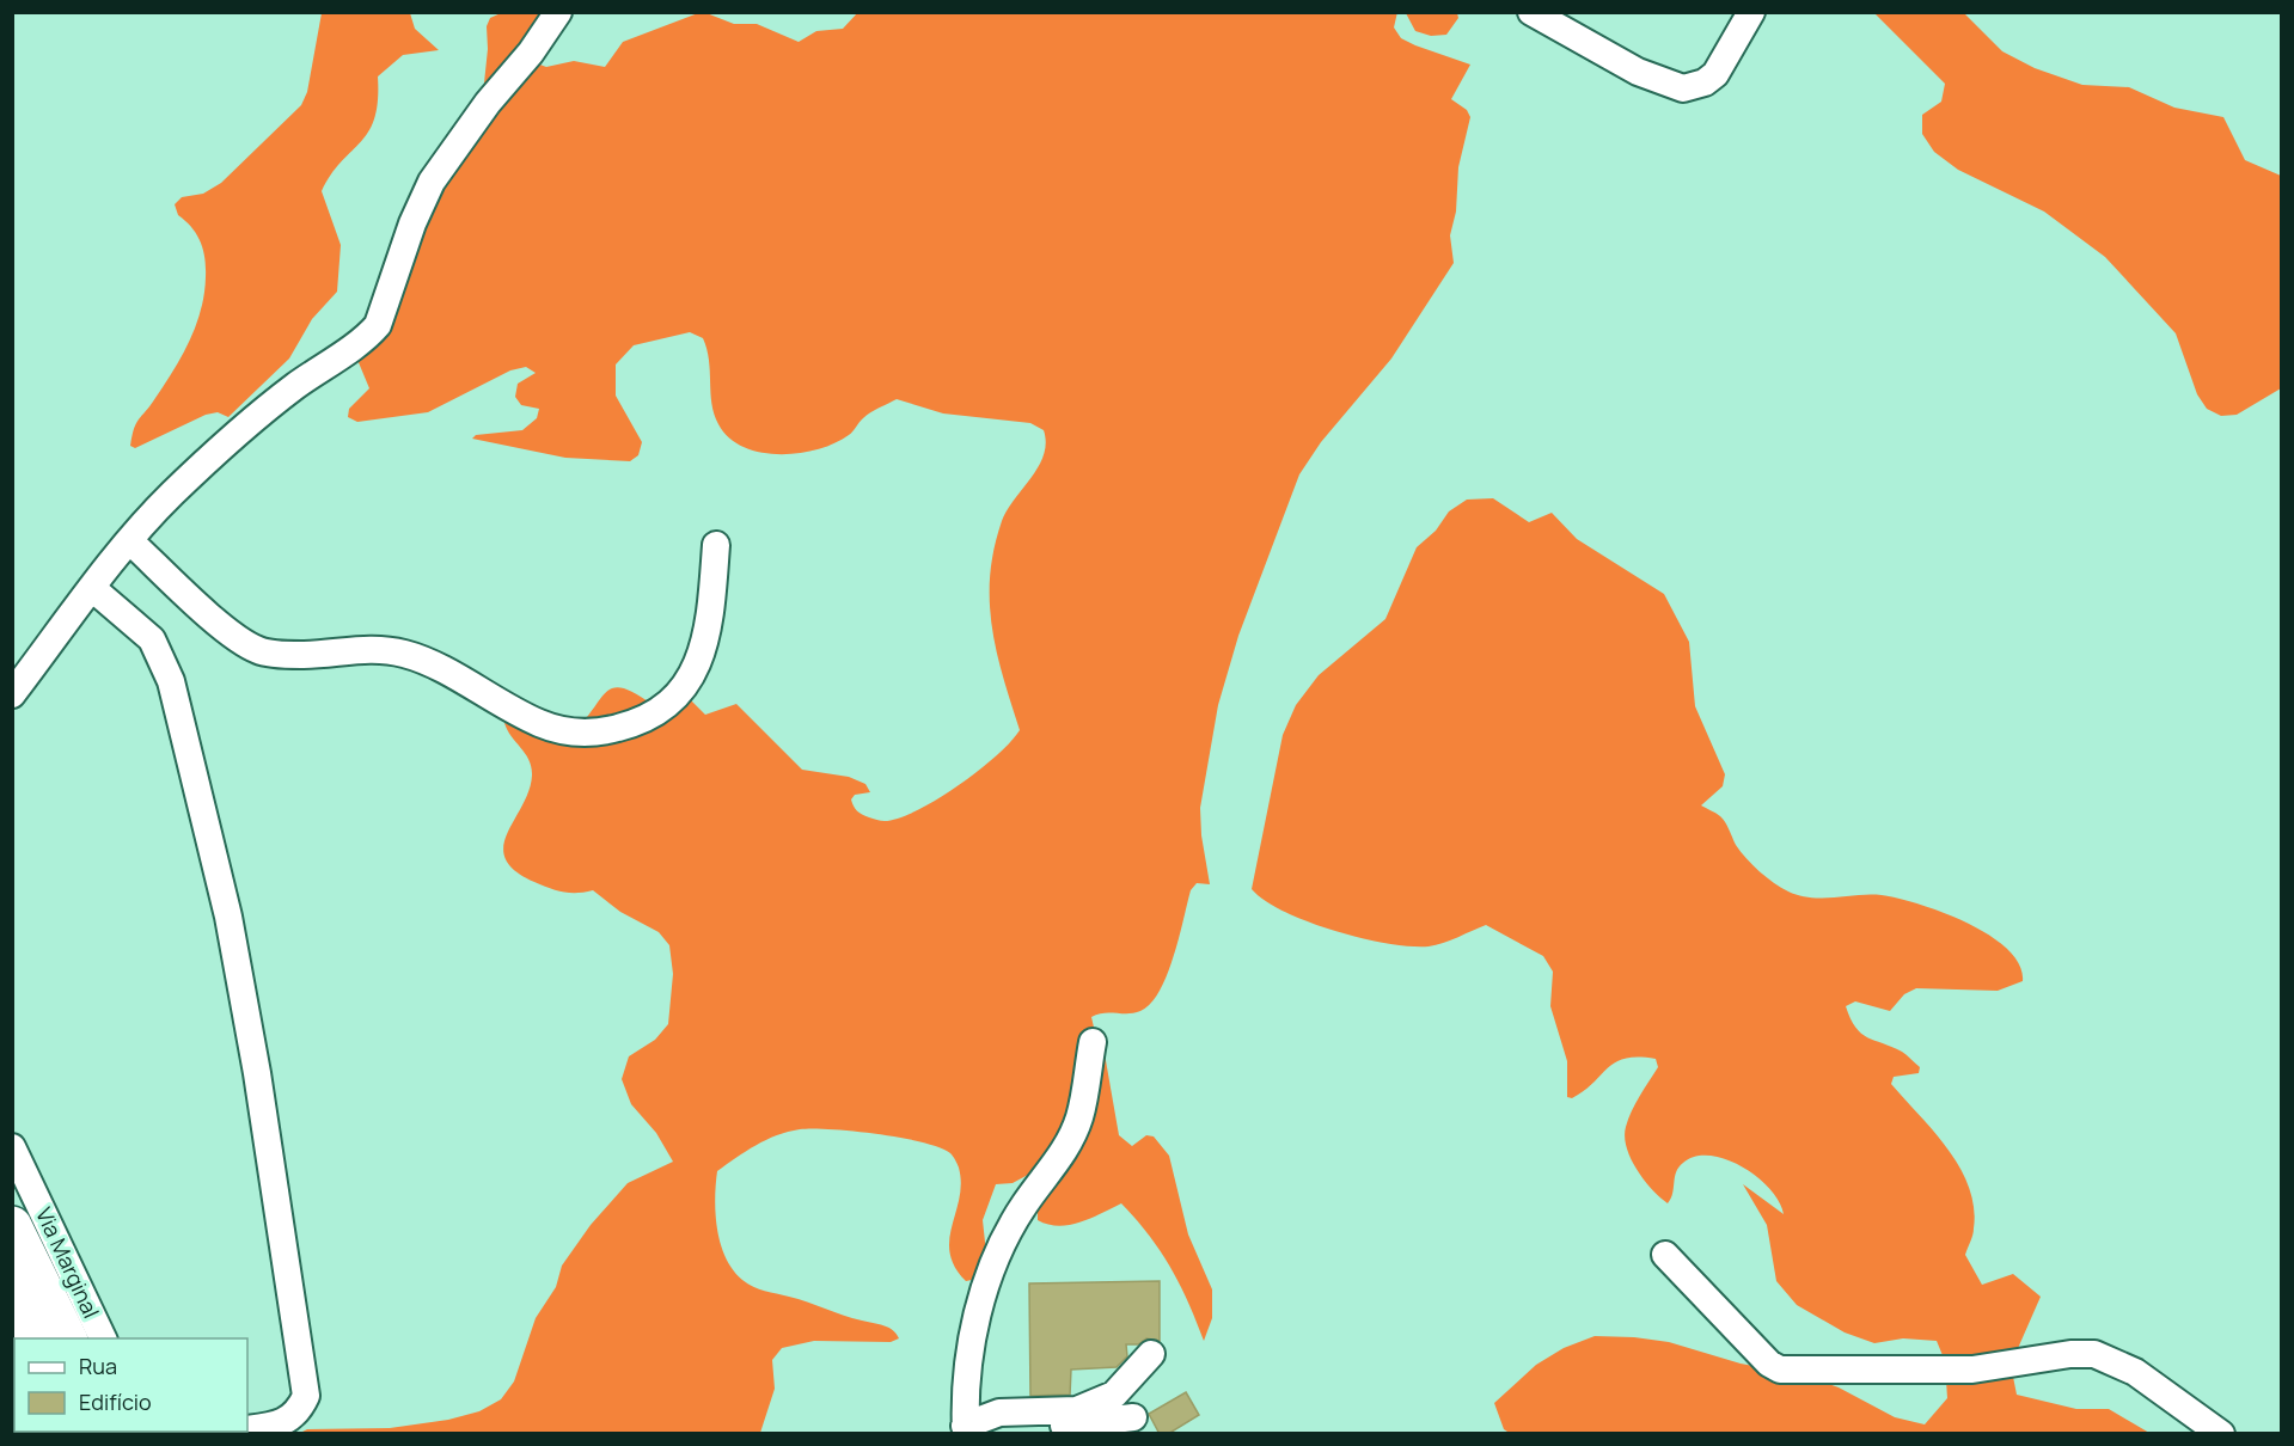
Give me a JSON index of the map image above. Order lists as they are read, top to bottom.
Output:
{
  "streets": {
    "street": ["Via Marginal"]
  },
  "legend": ["Rua", "Edifício"]
}
